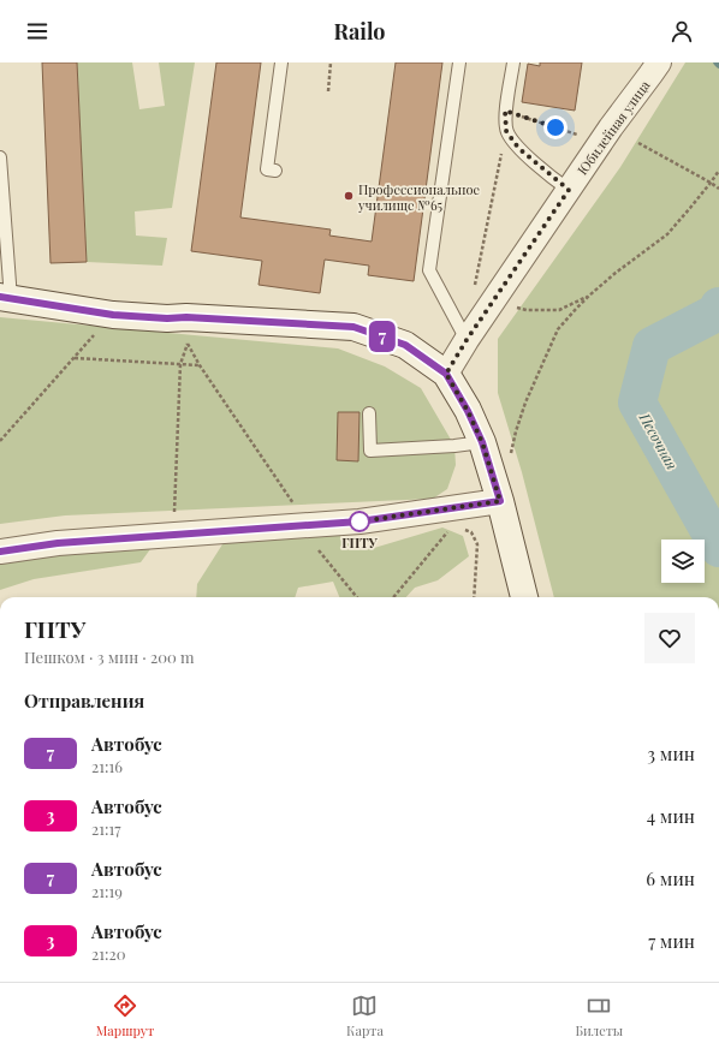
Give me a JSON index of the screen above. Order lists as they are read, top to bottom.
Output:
{
  "streets": {
    "street": ["Юбилейная улица"]
  },
  "water": ["Песочная"],
  "places": ["Профессиональное училище №65", "ГПТУ"],
  "lines": ["bus line 7"],
  "page": {
    "header": "Railo",
    "on_map": "7",
    "heading": [
      ["ГПТУ", "Пешком · 3 мин · 200 m"],
      "Отправления"
    ],
    "list": [
      {
        "mark": "7",
        "name": "Автобус",
        "note": "21:16",
        "value": "3 мин"
      },
      {
        "mark": "3",
        "name": "Автобус",
        "note": "21:17",
        "value": "4 мин"
      },
      {
        "mark": "7",
        "name": "Автобус",
        "note": "21:19",
        "value": "6 мин"
      },
      {
        "mark": "3",
        "name": "Автобус",
        "note": "21:20",
        "value": "7 мин"
      }
    ],
    "tabs": ["Маршрут", "Карта", "Билеты"]
  }
}
